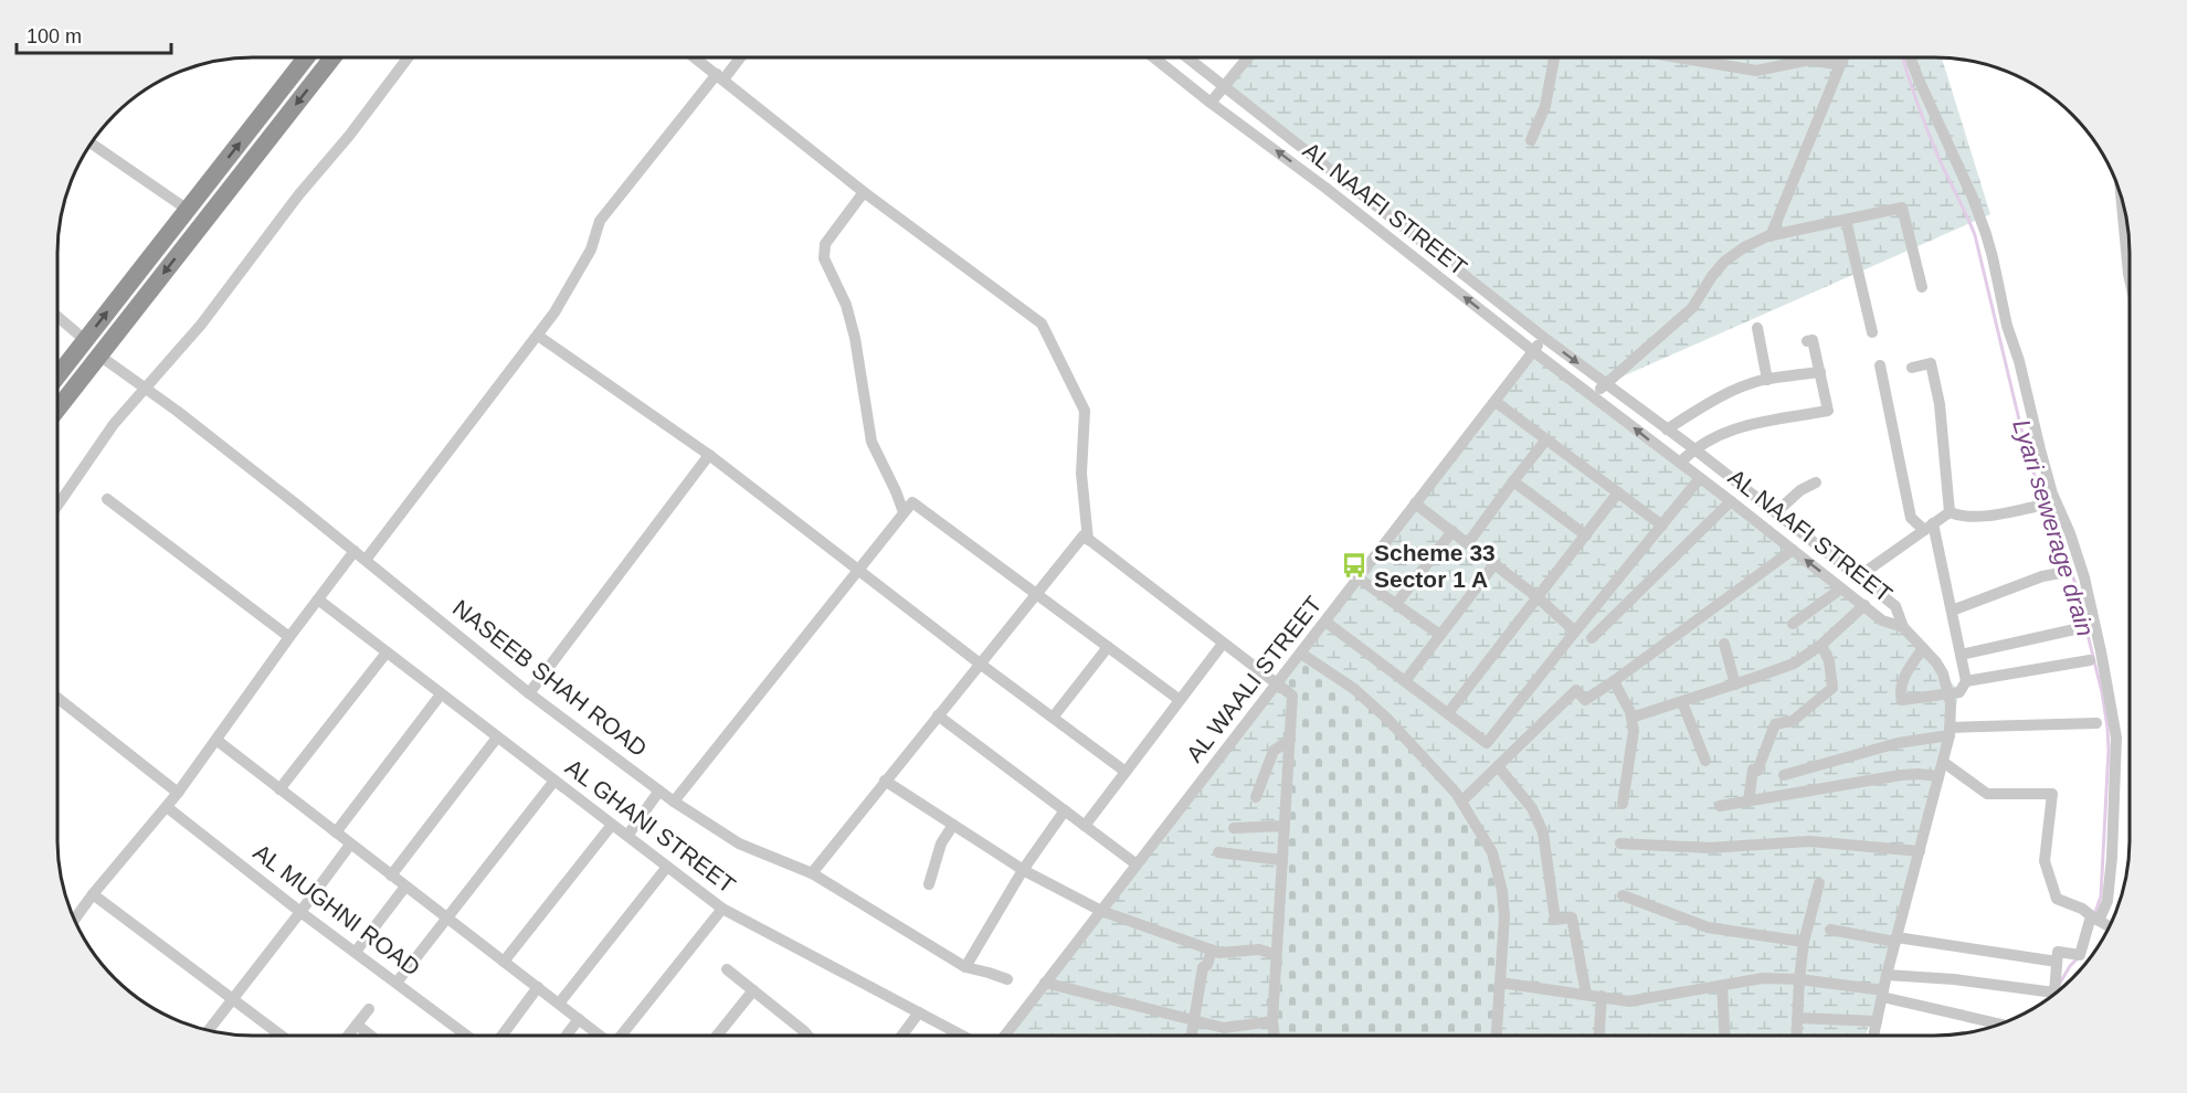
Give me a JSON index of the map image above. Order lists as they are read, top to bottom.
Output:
{
  "streets": {
    "street": [
      "AL NAAFI STREET",
      "NASEEB SHAH ROAD",
      "AL WAALI STREET",
      "AL GHANI STREET",
      "AL MUGHNI ROAD"
    ]
  },
  "crossings": [
    ["AL NAAFI STREET", "AL WAALI STREET"]
  ],
  "water": ["Lyari sewerage drain"],
  "places": {
    "bus stop": ["Scheme 33 Sector 1 A"]
  },
  "scale_bar": "100 m"
}
